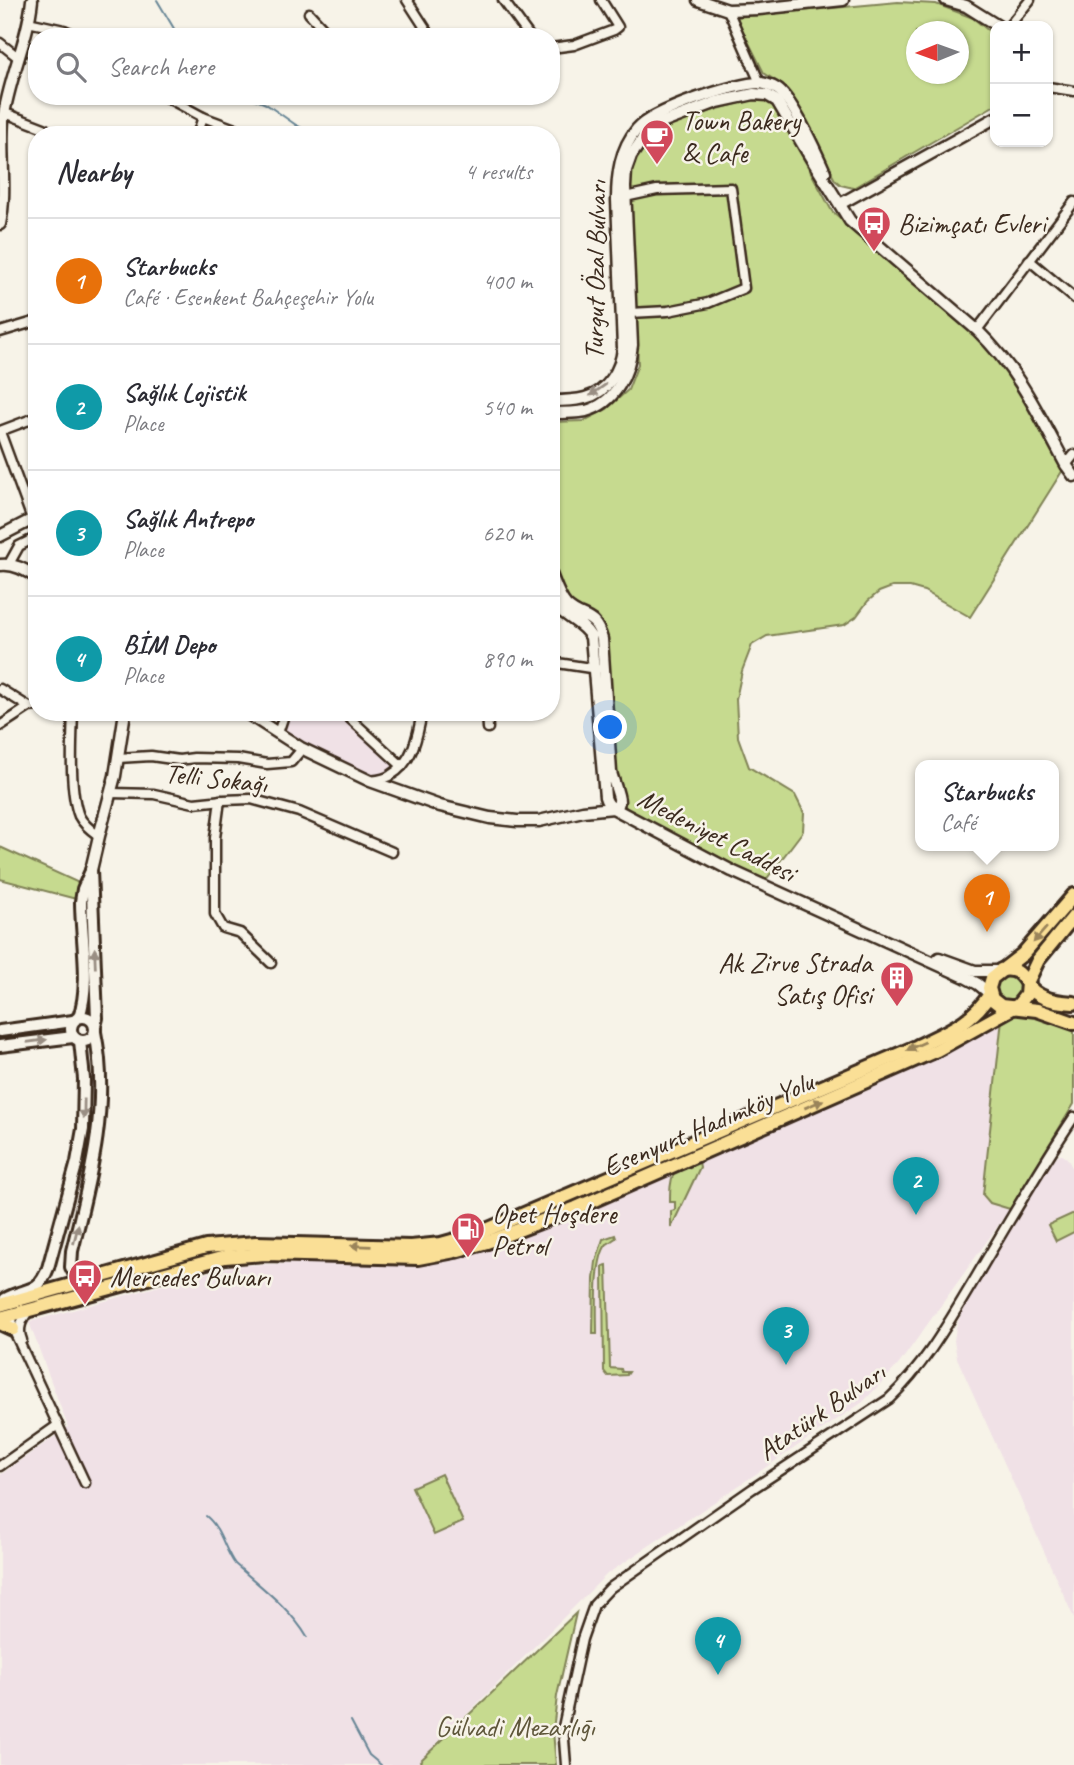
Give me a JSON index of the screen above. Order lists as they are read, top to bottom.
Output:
{
  "streets": {
    "main road": ["Esenyurt Hadımköy Yolu"],
    "street": [
      "Turgut Özal Bulvarı",
      "Telli Sokağı",
      "Medeniyet Caddesi",
      "Atatürk Bulvarı"
    ]
  },
  "parks": ["Gülvadi Mezarlıḡı"],
  "places": {
    "cafe": ["Town Bakery & Cafe"],
    "bus stop": ["Bizimçatı Evleri", "Mercedes Bulvarı"],
    "building": ["Ak Zirve Strada Satış Ofisi"],
    "fuel station": ["Opet Hoşdere Petrol"]
  },
  "north": "left",
  "page": {
    "map_buttons": ["+", "−"],
    "search": "Search here",
    "heading": ["Nearby", "4 results"],
    "list": [
      {
        "mark": "1",
        "name": "Starbucks",
        "note": "Café · Esenkent Bahçeşehir Yolu",
        "value": "400 m"
      },
      {
        "mark": "2",
        "name": "Sağlık Lojistik",
        "note": "Place",
        "value": "540 m"
      },
      {
        "mark": "3",
        "name": "Sağlık Antrepo",
        "note": "Place",
        "value": "620 m"
      },
      {
        "mark": "4",
        "name": "BİM Depo",
        "note": "Place",
        "value": "890 m"
      }
    ],
    "popup": ["Starbucks", "Café"],
    "pins": [
      "1",
      "2",
      "3",
      "4"
    ]
  }
}
